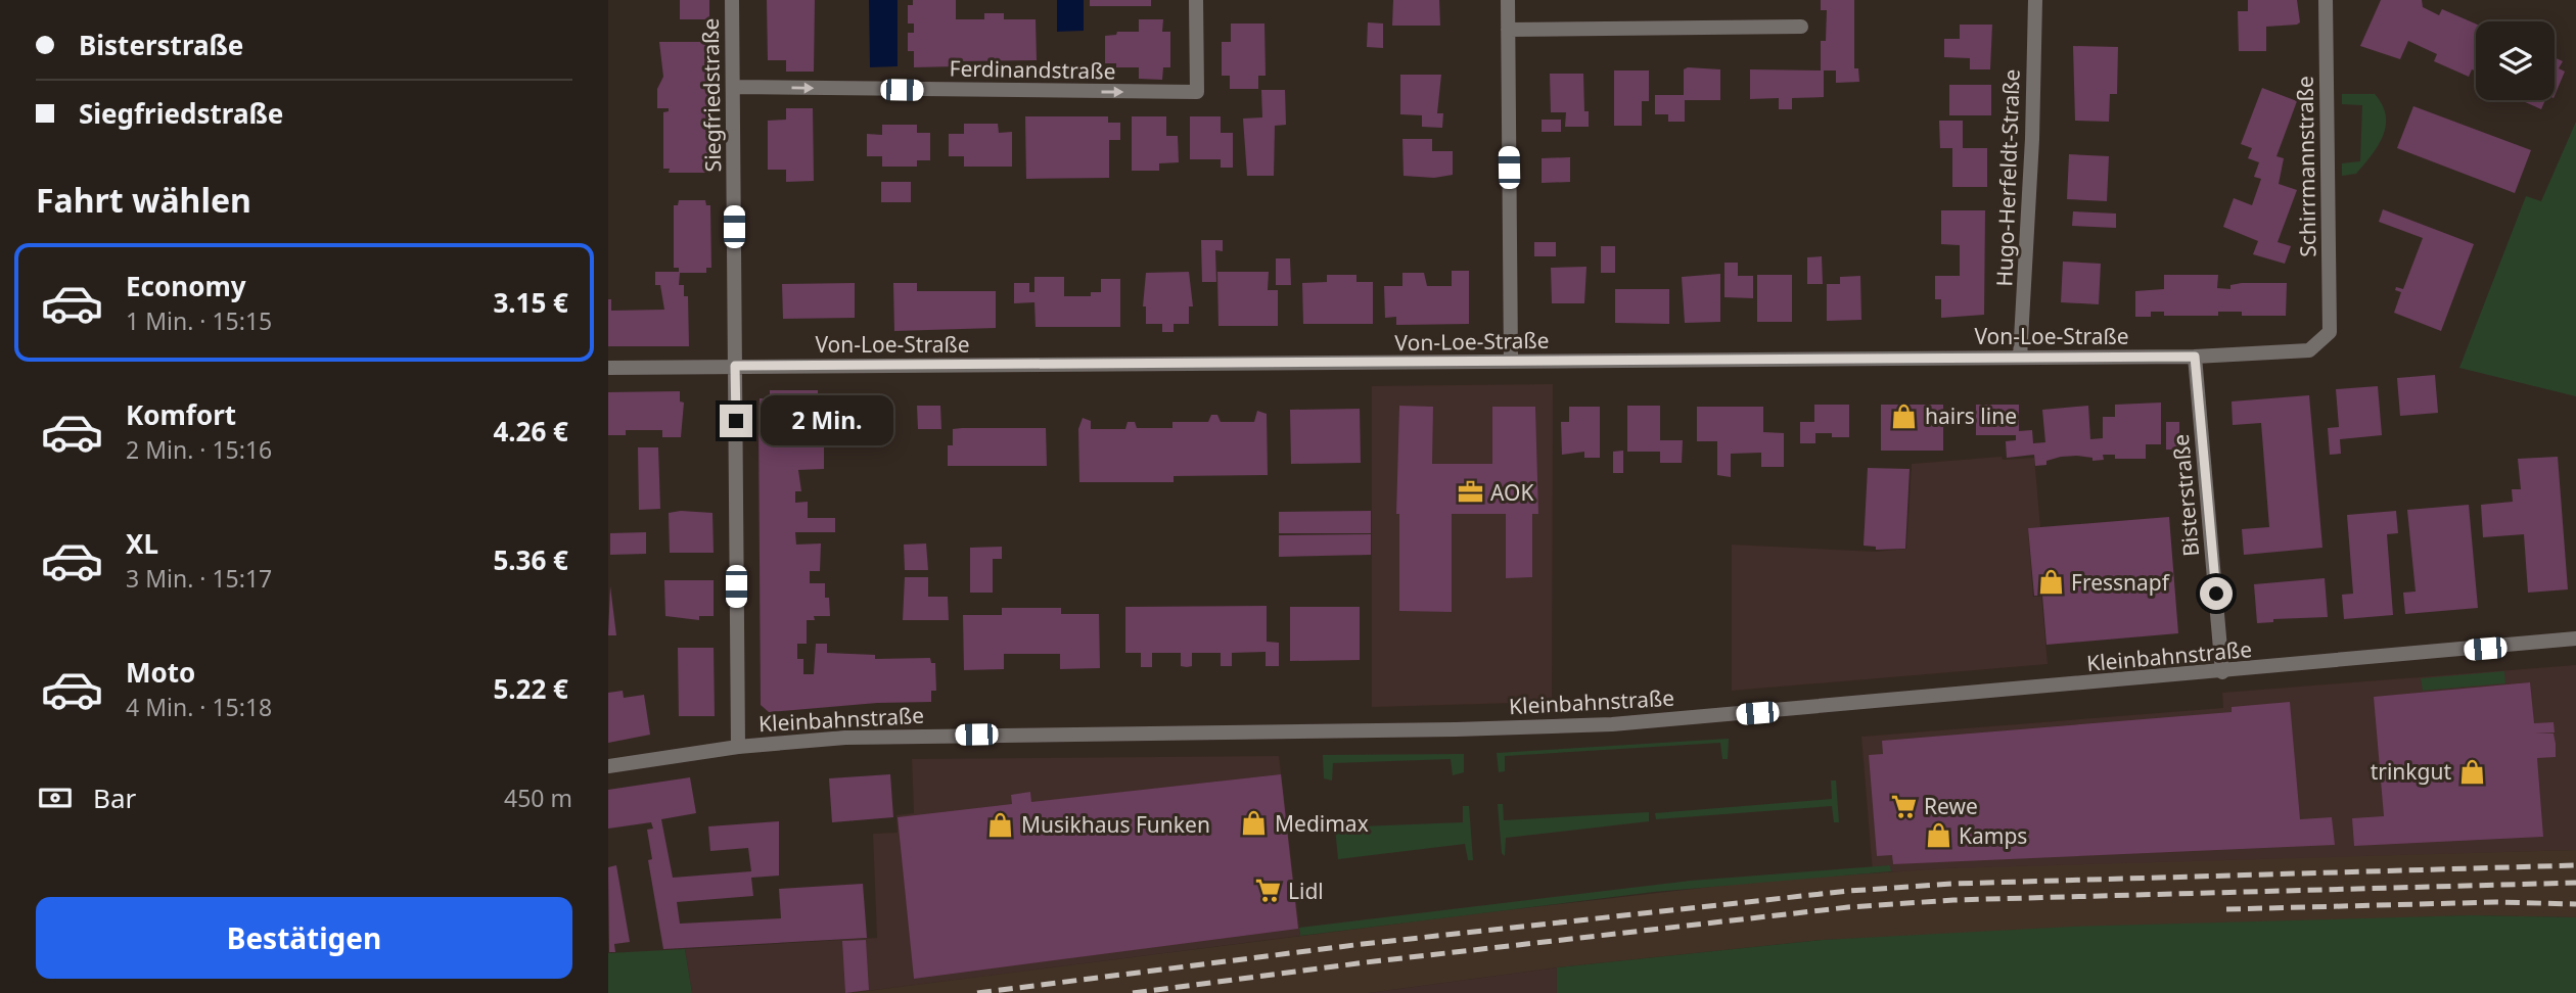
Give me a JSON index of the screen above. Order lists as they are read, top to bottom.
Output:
{
  "streets": {
    "street": [
      "Ferdinandstraße",
      "Siegfriedstraße",
      "Schirrmannstraße",
      "Hugo-Herfeldt-Straße",
      "Von-Loe-Straße",
      "Bisterstraße",
      "Kleinbahnstraße"
    ]
  },
  "crossings": [
    ["Ferdinandstraße", "Siegfriedstraße"],
    ["Siegfriedstraße", "Von-Loe-Straße"],
    ["Siegfriedstraße", "Kleinbahnstraße"],
    ["Schirrmannstraße", "Von-Loe-Straße"],
    ["Hugo-Herfeldt-Straße", "Von-Loe-Straße"],
    ["Von-Loe-Straße", "Bisterstraße"],
    ["Bisterstraße", "Kleinbahnstraße"]
  ],
  "one_way": ["Ferdinandstraße"],
  "places": {
    "shop": [
      "hairs line",
      "Fressnapf",
      "trinkgut",
      "Medimax",
      "Musikhaus Funken",
      "Kamps"
    ],
    "office": ["AOK"],
    "supermarket": ["Rewe", "Lidl"]
  },
  "page": {
    "banner": ["Bisterstraße", "Siegfriedstraße"],
    "heading": "Fahrt wählen",
    "list": [
      {
        "name": "Economy",
        "note": "1 Min. · 15:15",
        "value": "3.15 €"
      },
      {
        "name": "Komfort",
        "note": "2 Min. · 15:16",
        "value": "4.26 €"
      },
      {
        "name": "XL",
        "note": "3 Min. · 15:17",
        "value": "5.36 €"
      },
      {
        "name": "Moto",
        "note": "4 Min. · 15:18",
        "value": "5.22 €"
      }
    ],
    "bubble": "2 Min.",
    "pay": ["Bar", "450 m"],
    "buttons": "Bestätigen"
  }
}
